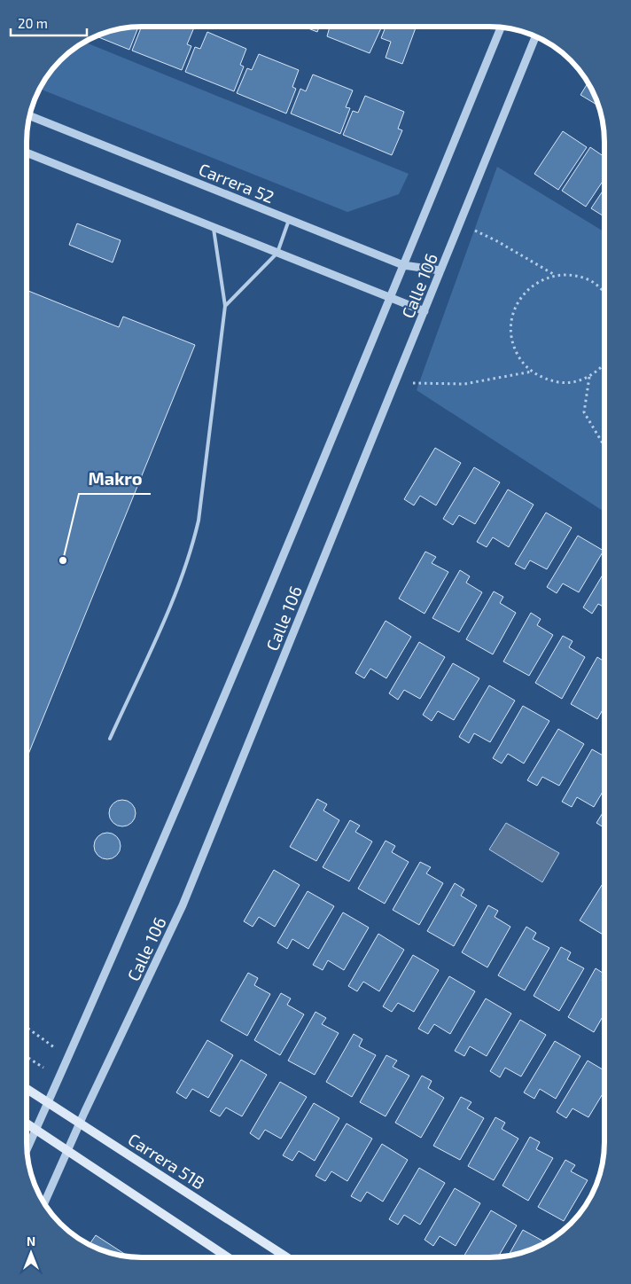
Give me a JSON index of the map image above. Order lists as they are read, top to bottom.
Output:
{
  "streets": {
    "main road": ["Carrera 51B"],
    "street": ["Carrera 52", "Calle 106"]
  },
  "crossings": [
    ["Carrera 52", "Calle 106"],
    ["Calle 106", "Carrera 51B"]
  ],
  "places": ["Makro"],
  "scale_bar": "20 m",
  "north": "top"
}
